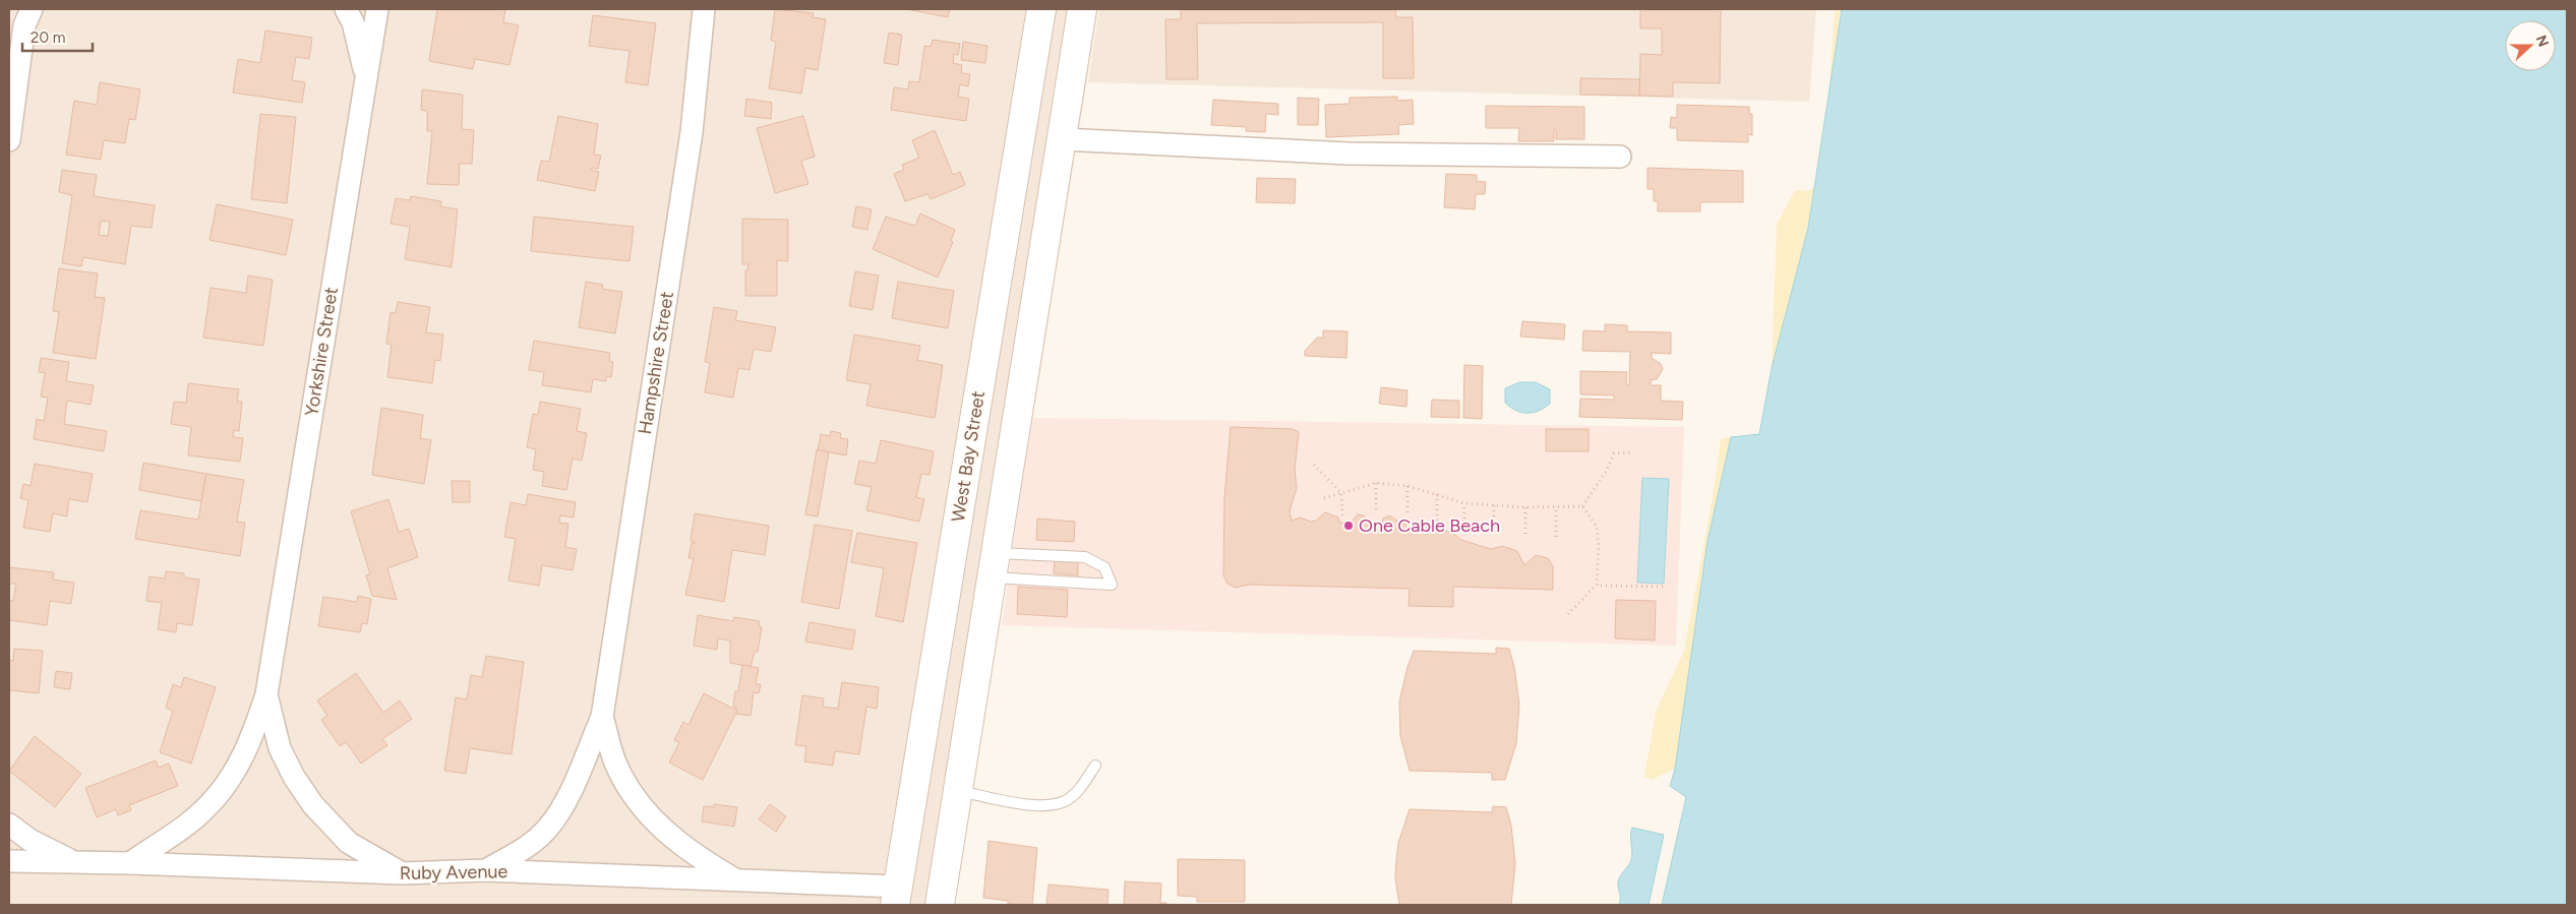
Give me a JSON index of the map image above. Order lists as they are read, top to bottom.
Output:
{
  "streets": {
    "main road": ["West Bay Street"],
    "street": ["Yorkshire Street", "Hampshire Street", "Ruby Avenue"]
  },
  "crossings": [
    ["Yorkshire Street", "Ruby Avenue"],
    ["Hampshire Street", "Ruby Avenue"],
    ["West Bay Street", "Ruby Avenue"]
  ],
  "places": ["One Cable Beach"],
  "scale_bar": "20 m",
  "north": "right"
}
